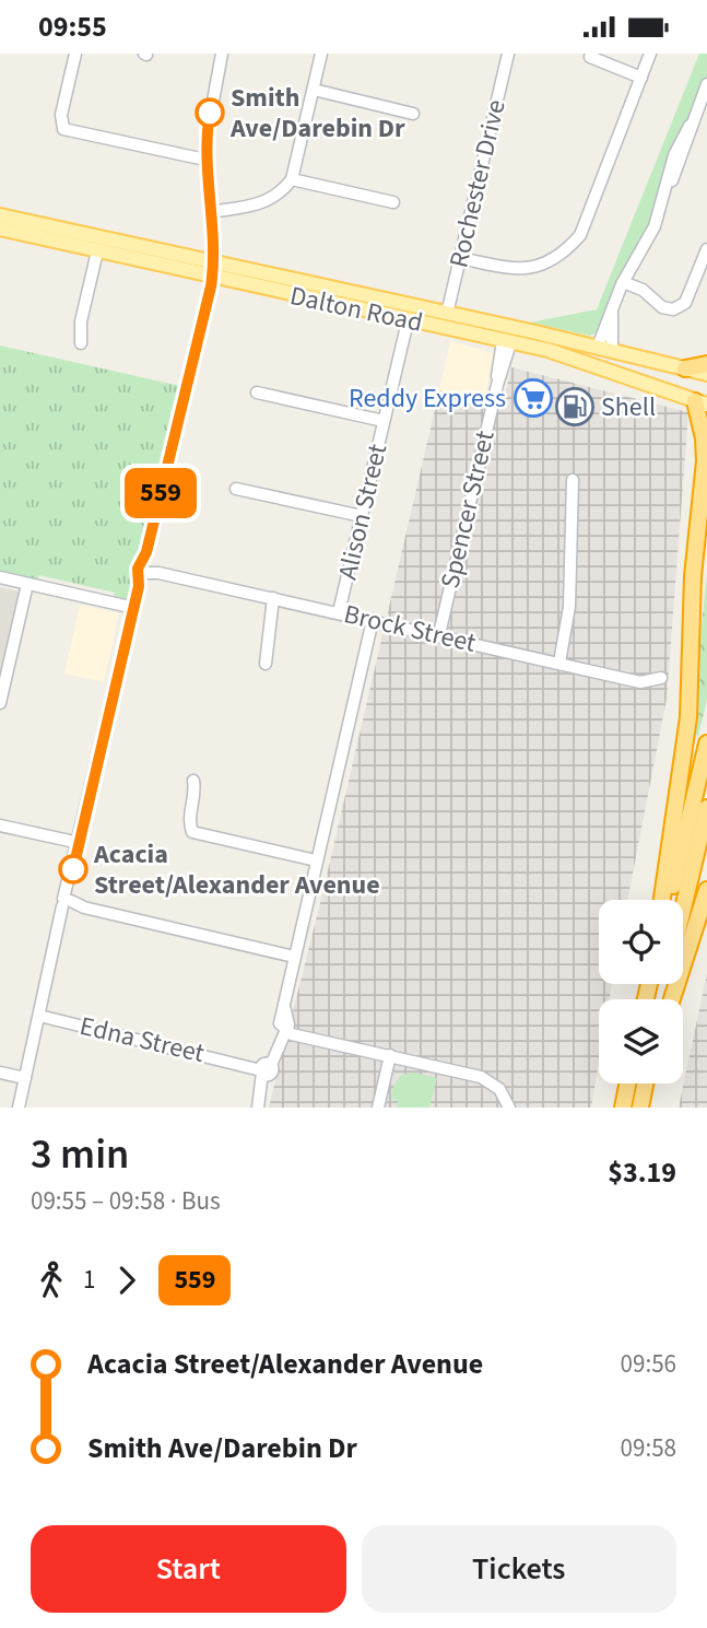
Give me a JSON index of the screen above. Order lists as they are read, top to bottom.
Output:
{
  "streets": {
    "main road": ["Dalton Road", "Spencer Street"],
    "street": [
      "Rochester Drive",
      "Alison Street",
      "Brock Street",
      "Edna Street"
    ]
  },
  "crossings": [
    ["Rochester Drive", "Dalton Road"],
    ["Dalton Road", "Spencer Street"],
    ["Dalton Road", "Alison Street"],
    ["Spencer Street", "Brock Street"],
    ["Alison Street", "Brock Street"]
  ],
  "places": {
    "other": ["Smith Ave/Darebin Dr", "Acacia Street/Alexander Avenue"],
    "supermarket": ["Reddy Express"],
    "fuel station": ["Shell"]
  },
  "lines": ["bus line 559"],
  "page": {
    "status": "09:55",
    "on_map": "559",
    "heading": ["3 min", "09:55 – 09:58 · Bus", "$3.19"],
    "legs": ["1", "559"],
    "list": [
      {
        "name": "Acacia Street/Alexander Avenue",
        "value": "09:56"
      },
      {
        "name": "Smith Ave/Darebin Dr",
        "value": "09:58"
      }
    ],
    "buttons": ["Start", "Tickets"]
  }
}
